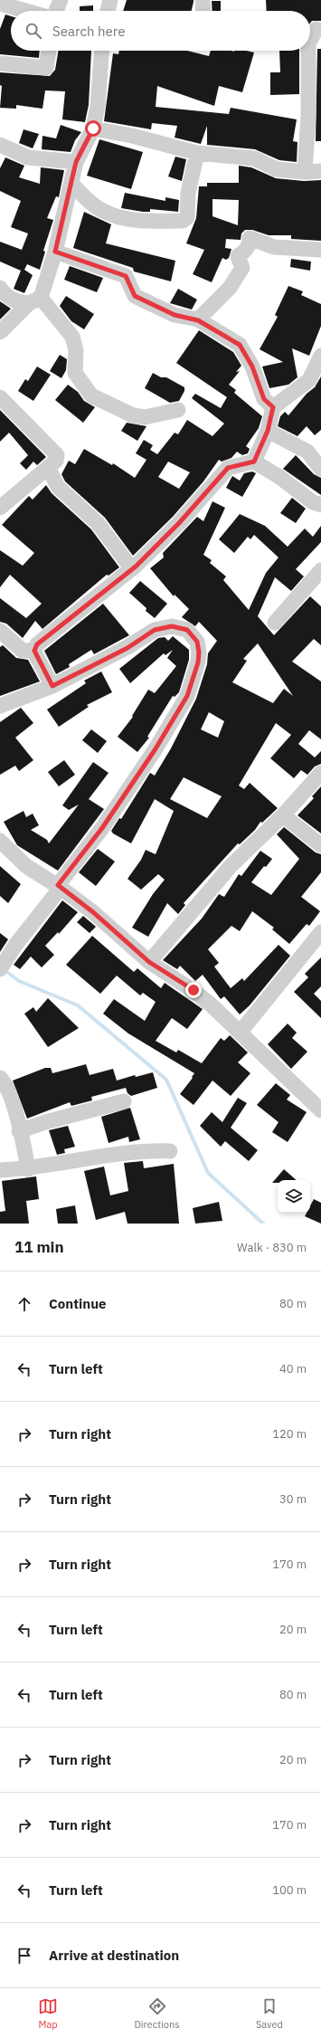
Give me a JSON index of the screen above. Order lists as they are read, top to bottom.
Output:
{
  "page": {
    "search": "Search here",
    "heading": ["11 min", "Walk · 830 m"],
    "list": [
      ["Continue", "80 m"],
      ["Turn left", "40 m"],
      ["Turn right", "120 m"],
      ["Turn right", "30 m"],
      ["Turn right", "170 m"],
      ["Turn left", "20 m"],
      ["Turn left", "80 m"],
      ["Turn right", "20 m"],
      ["Turn right", "170 m"],
      ["Turn left", "100 m"],
      "Arrive at destination"
    ],
    "nav": ["Map", "Directions", "Saved"]
  }
}
